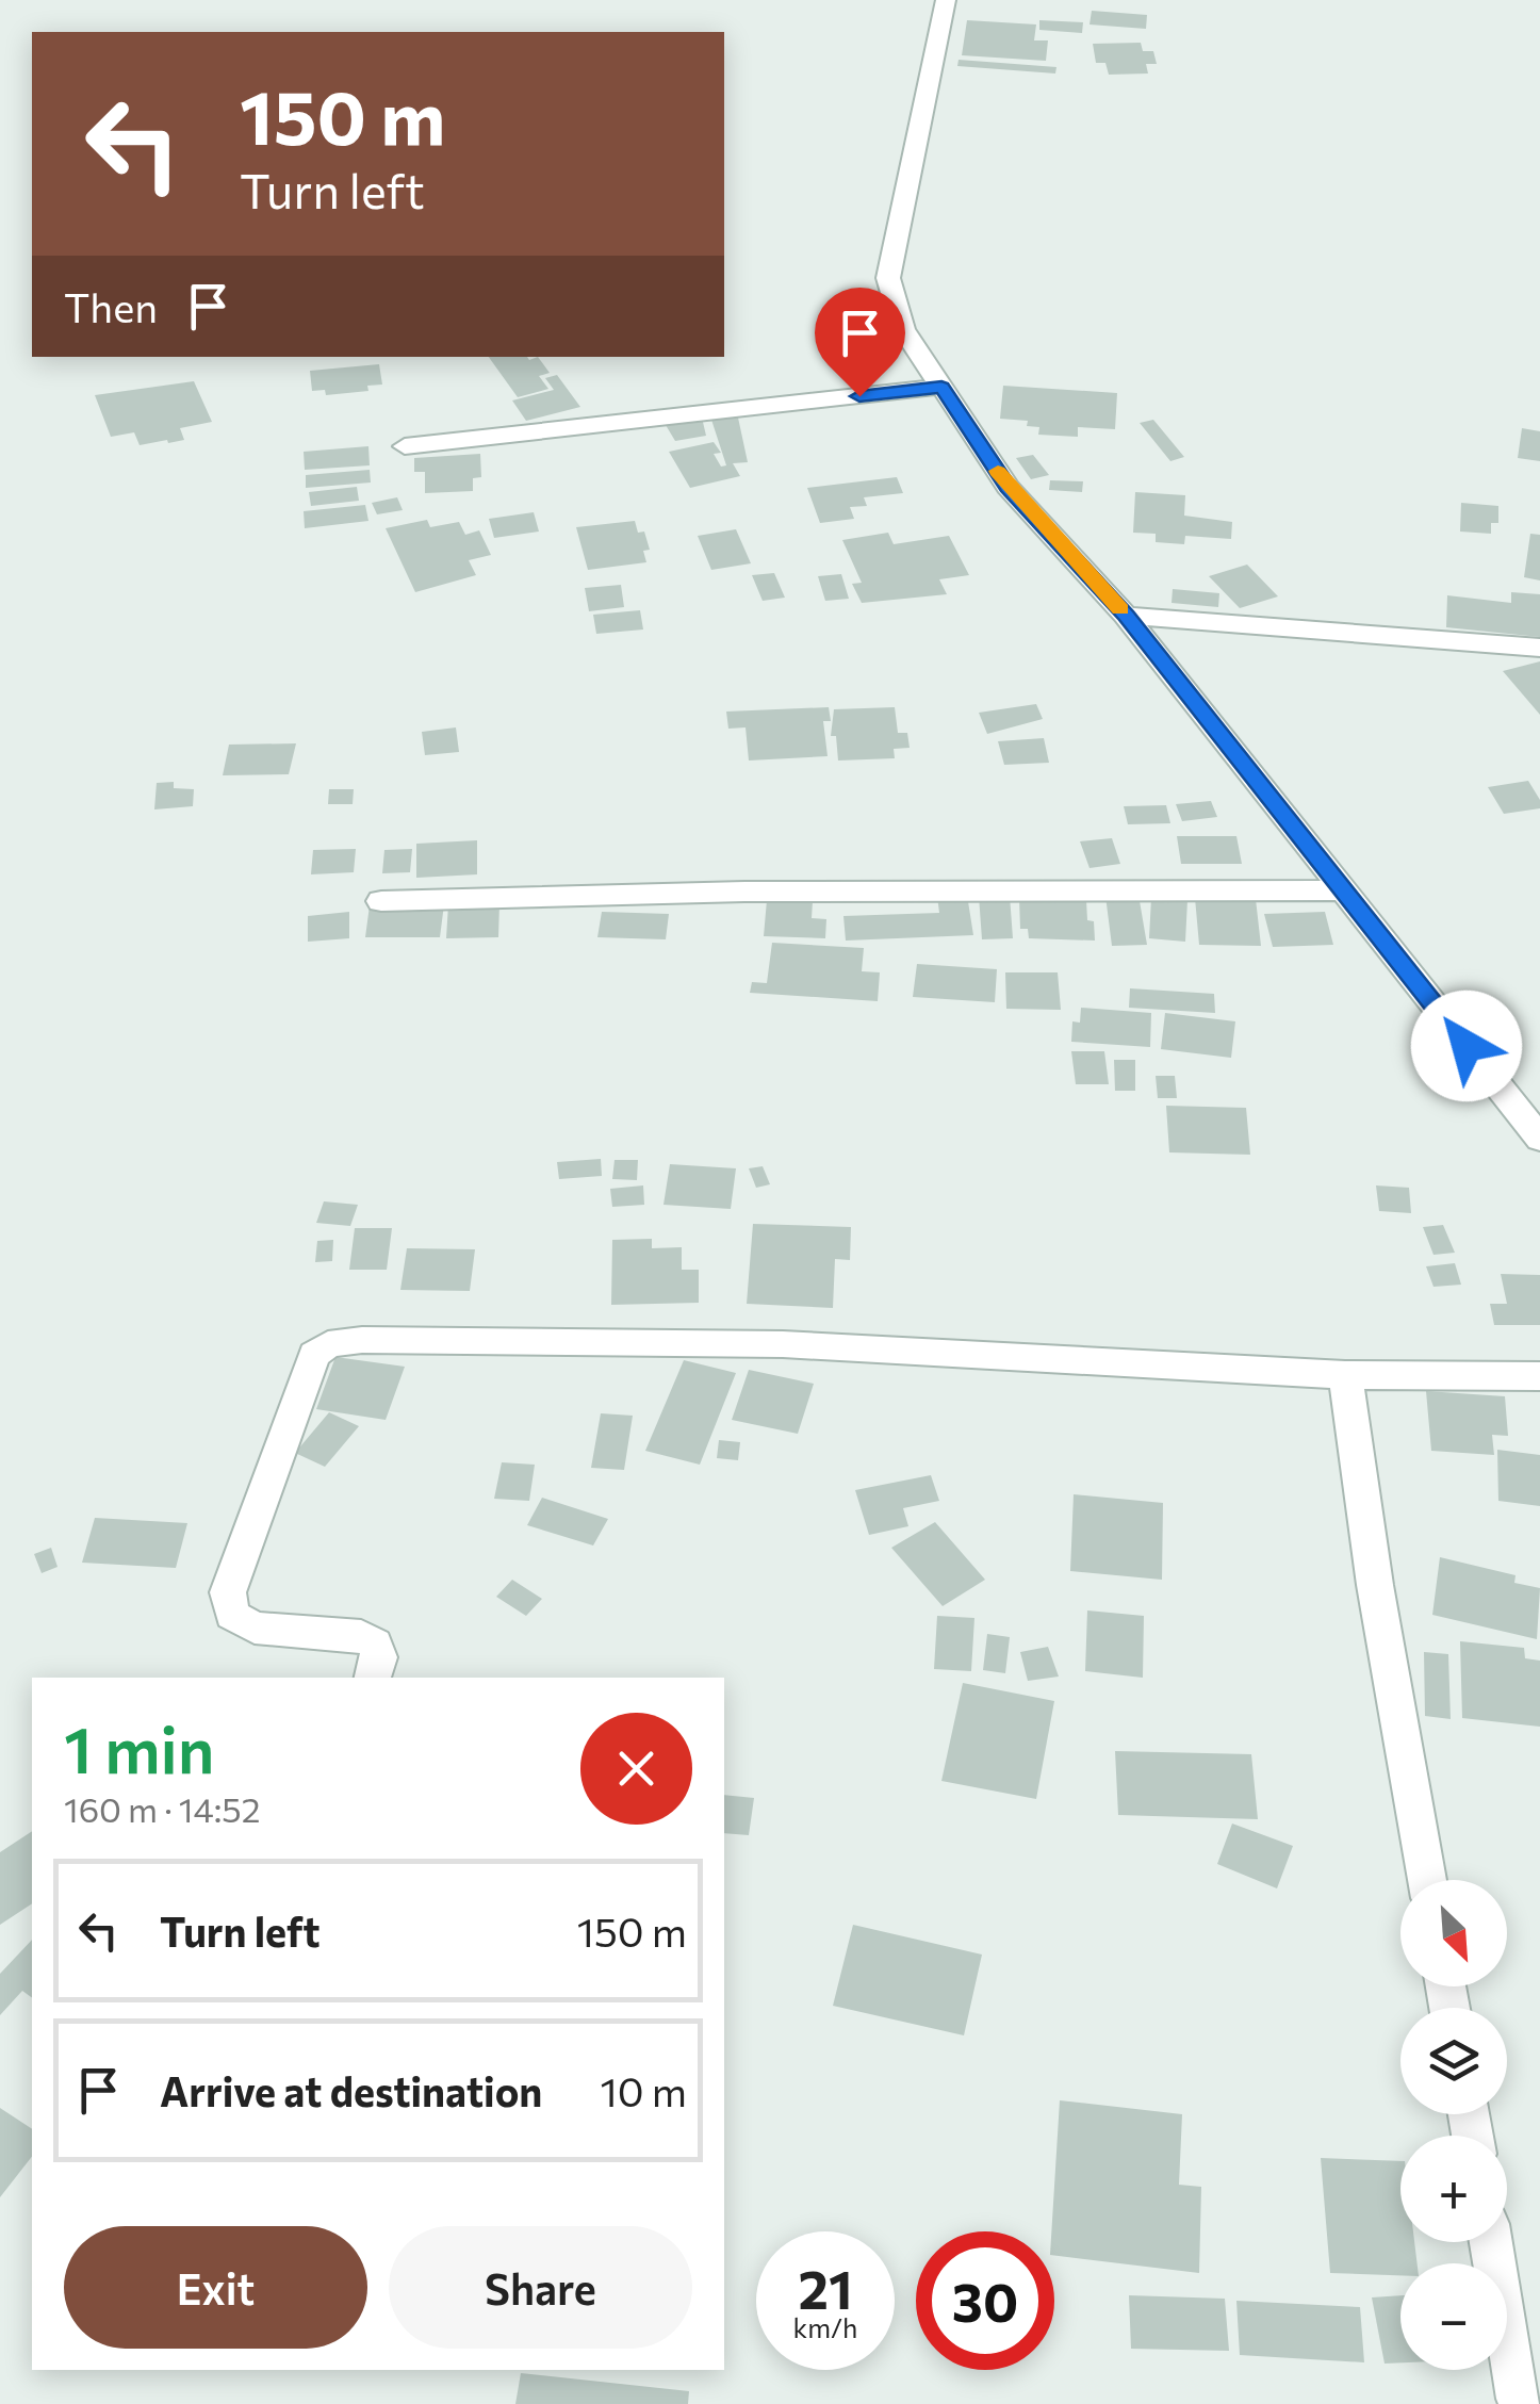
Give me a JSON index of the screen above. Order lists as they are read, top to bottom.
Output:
{
  "north": "bottom right",
  "page": {
    "turn": ["150 m", "Turn left"],
    "then": "Then",
    "heading": ["1 min", "160 m · 14:52"],
    "list": [
      {
        "name": "Turn left",
        "value": "150 m"
      },
      {
        "name": "Arrive at destination",
        "value": "10 m"
      }
    ],
    "map_buttons": ["+", "−"],
    "buttons": ["Exit", "Share"],
    "speed": "21 km/h",
    "limit": "30"
  }
}
